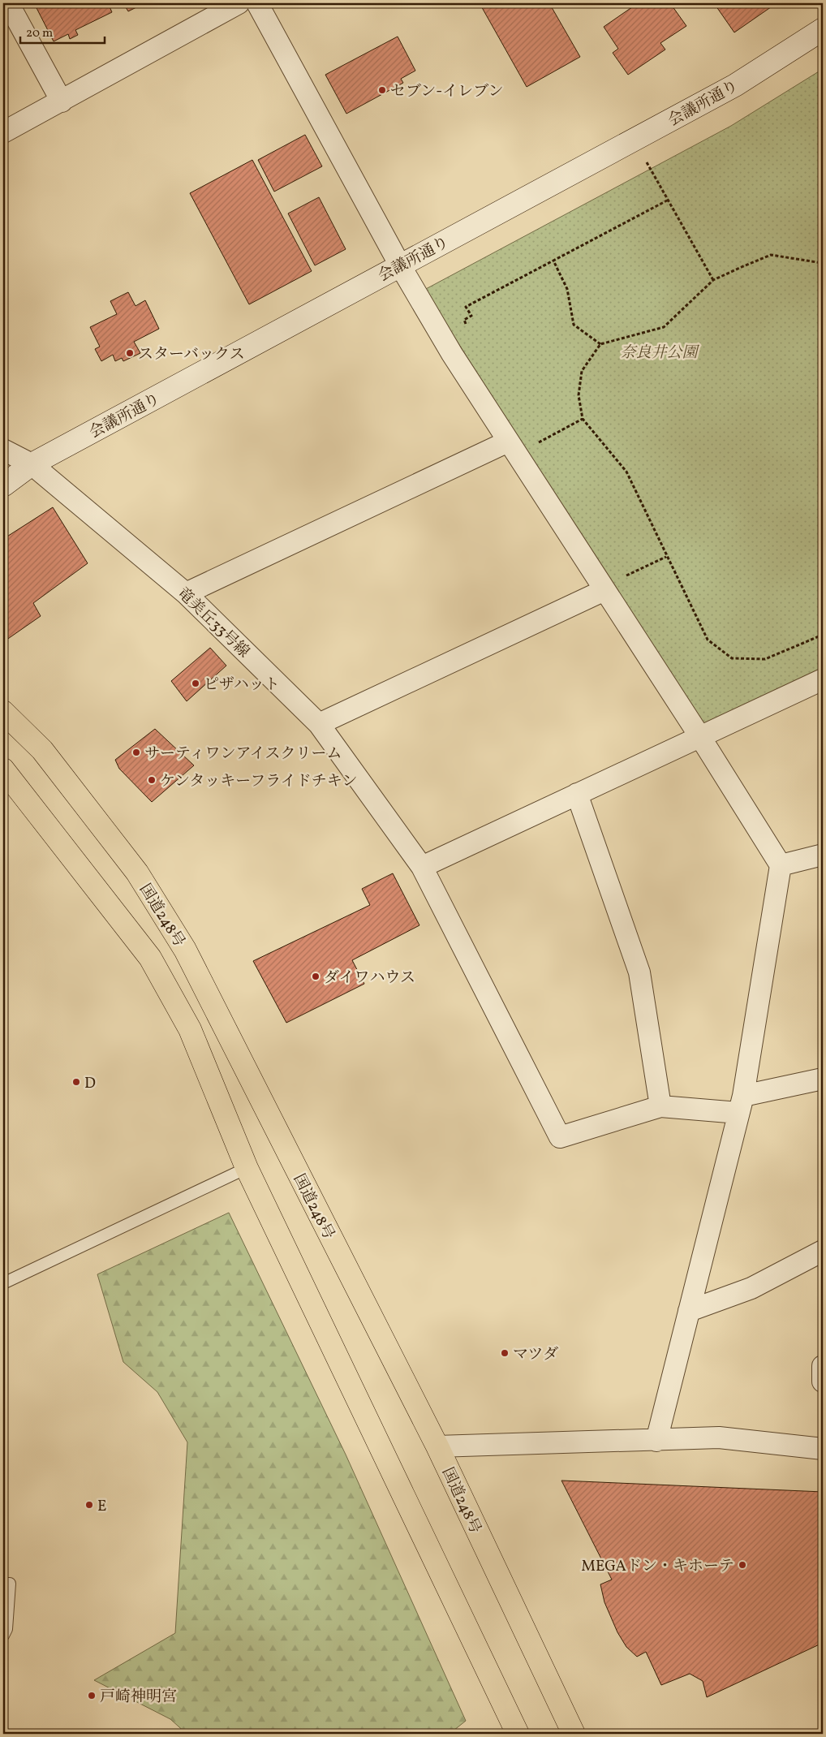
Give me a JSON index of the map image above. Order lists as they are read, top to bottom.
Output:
{
  "streets": {
    "highway": ["国道248号"],
    "street": ["会議所通り", "竜美丘33号線"]
  },
  "crossings": [
    ["会議所通り", "竜美丘33号線"]
  ],
  "parks": ["奈良井公園"],
  "places": [
    "セブン-イレブン",
    "スターバックス",
    "ピザハット",
    "サーティワンアイスクリーム",
    "ケンタッキーフライドチキン",
    "ダイワハウス",
    "D",
    "マツダ",
    "E",
    "MEGAドン・キホーテ",
    "戸崎神明宮"
  ],
  "scale_bar": "20 m"
}
